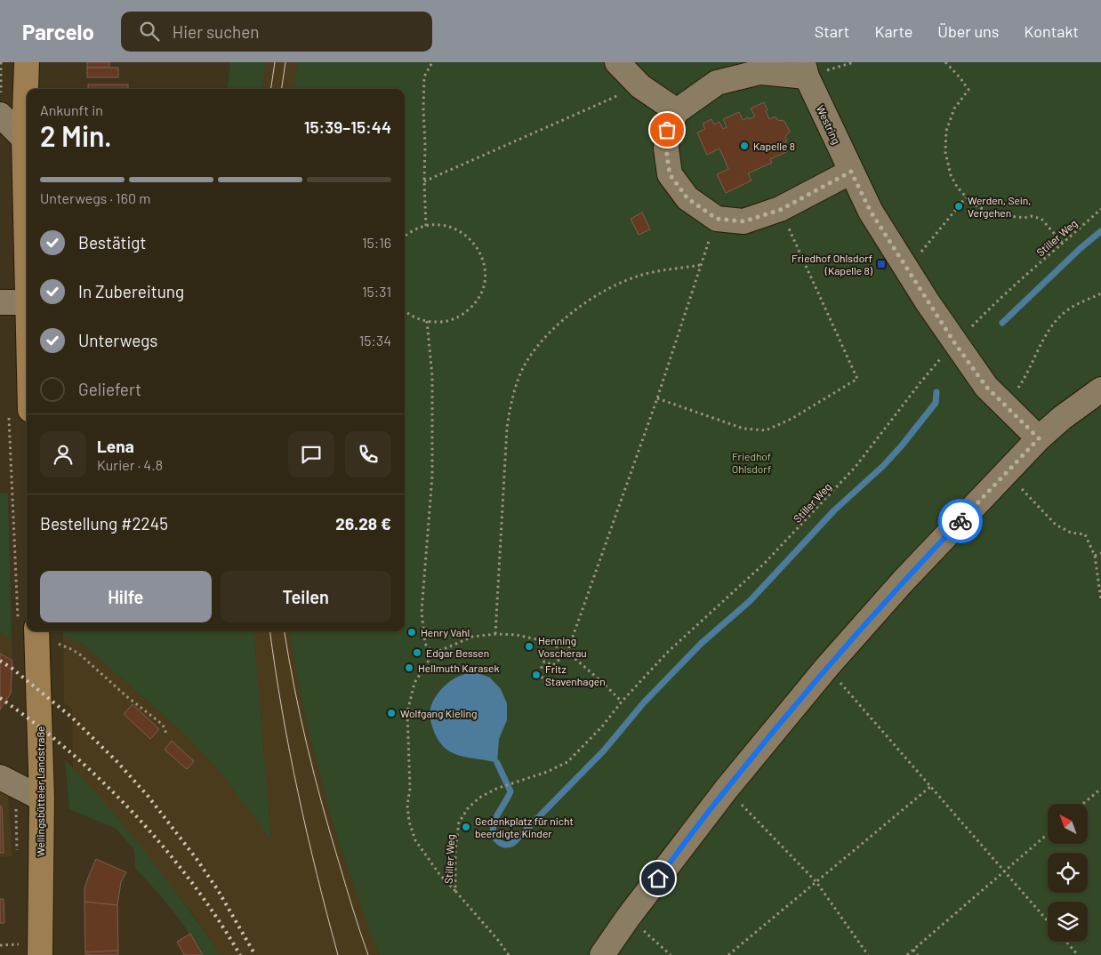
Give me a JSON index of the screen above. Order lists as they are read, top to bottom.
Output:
{
  "streets": {
    "main road": ["Wellingsbütteler Landstraße"],
    "street": ["Westring"],
    "path": ["Stiller Weg"]
  },
  "crossings": [
    ["Westring", "Stiller Weg"]
  ],
  "parks": ["Friedhof Ohlsdorf"],
  "places": {
    "other": [
      "Kapelle 8",
      "Werden, Sein, Vergehen",
      "Henry Vahl",
      "Henning Voscherau",
      "Edgar Bessen",
      "Hellmuth Karasek",
      "Fritz Stavenhagen",
      "Wolfgang Kieling",
      "Gedenkplatz für nicht beerdigte Kinder"
    ],
    "transit": ["Friedhof Ohlsdorf (Kapelle 8)"]
  },
  "north": "top left",
  "page": {
    "header": "Parcelo",
    "search": "Hier suchen",
    "nav": [
      "Start",
      "Karte",
      "Über uns",
      "Kontakt"
    ],
    "heading": ["2 Min.", "Ankunft in", "15:39–15:44"],
    "panel": [
      "Lena",
      "Kurier · 4.8",
      "Bestellung #2245",
      "26.28 €"
    ],
    "bar": "Unterwegs · 160 m",
    "list": [
      ["Bestätigt", "15:16"],
      ["In Zubereitung", "15:31"],
      ["Unterwegs", "15:34"],
      "Geliefert"
    ],
    "buttons": ["Hilfe", "Teilen"]
  }
}
